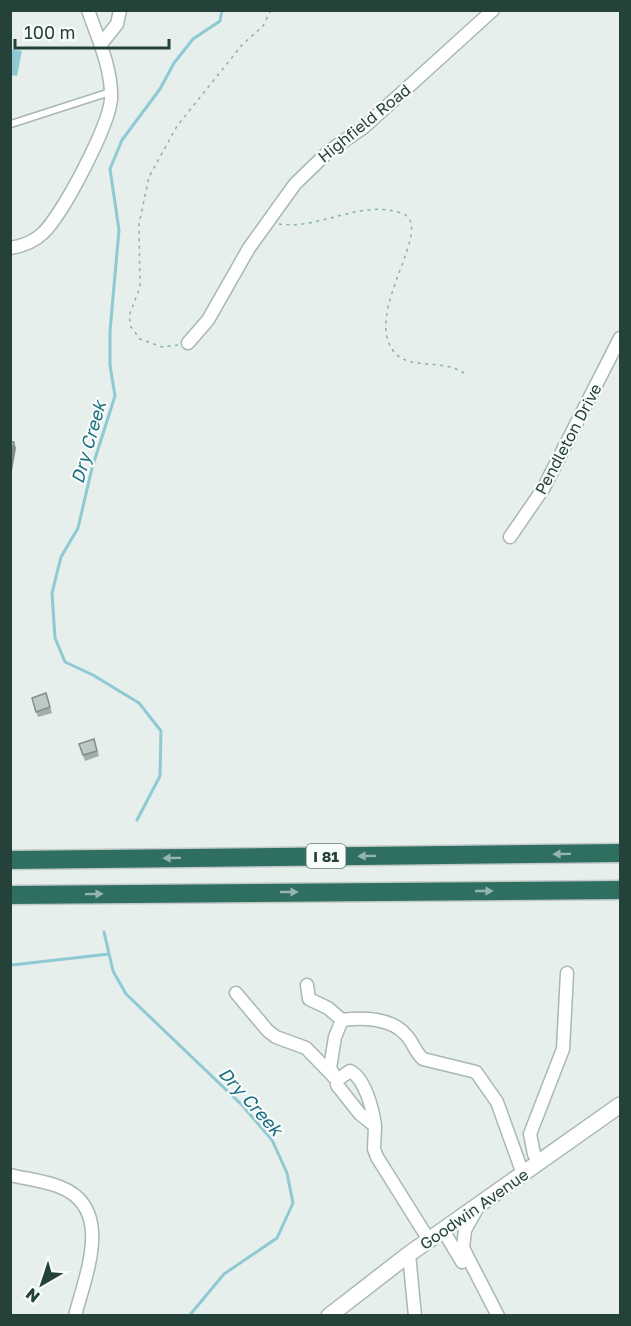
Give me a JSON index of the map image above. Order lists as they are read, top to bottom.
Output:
{
  "streets": {
    "highway": ["I 81"],
    "street": ["Highfield Road", "Pendleton Drive", "Goodwin Avenue"]
  },
  "water": ["Dry Creek"],
  "scale_bar": "100 m",
  "north": "bottom left"
}
